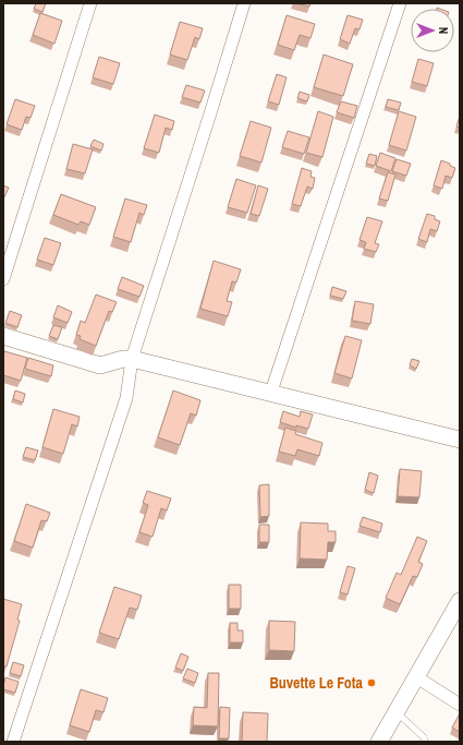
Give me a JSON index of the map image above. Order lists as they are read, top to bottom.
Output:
{
  "places": ["Buvette Le Fota"],
  "north": "right"
}
